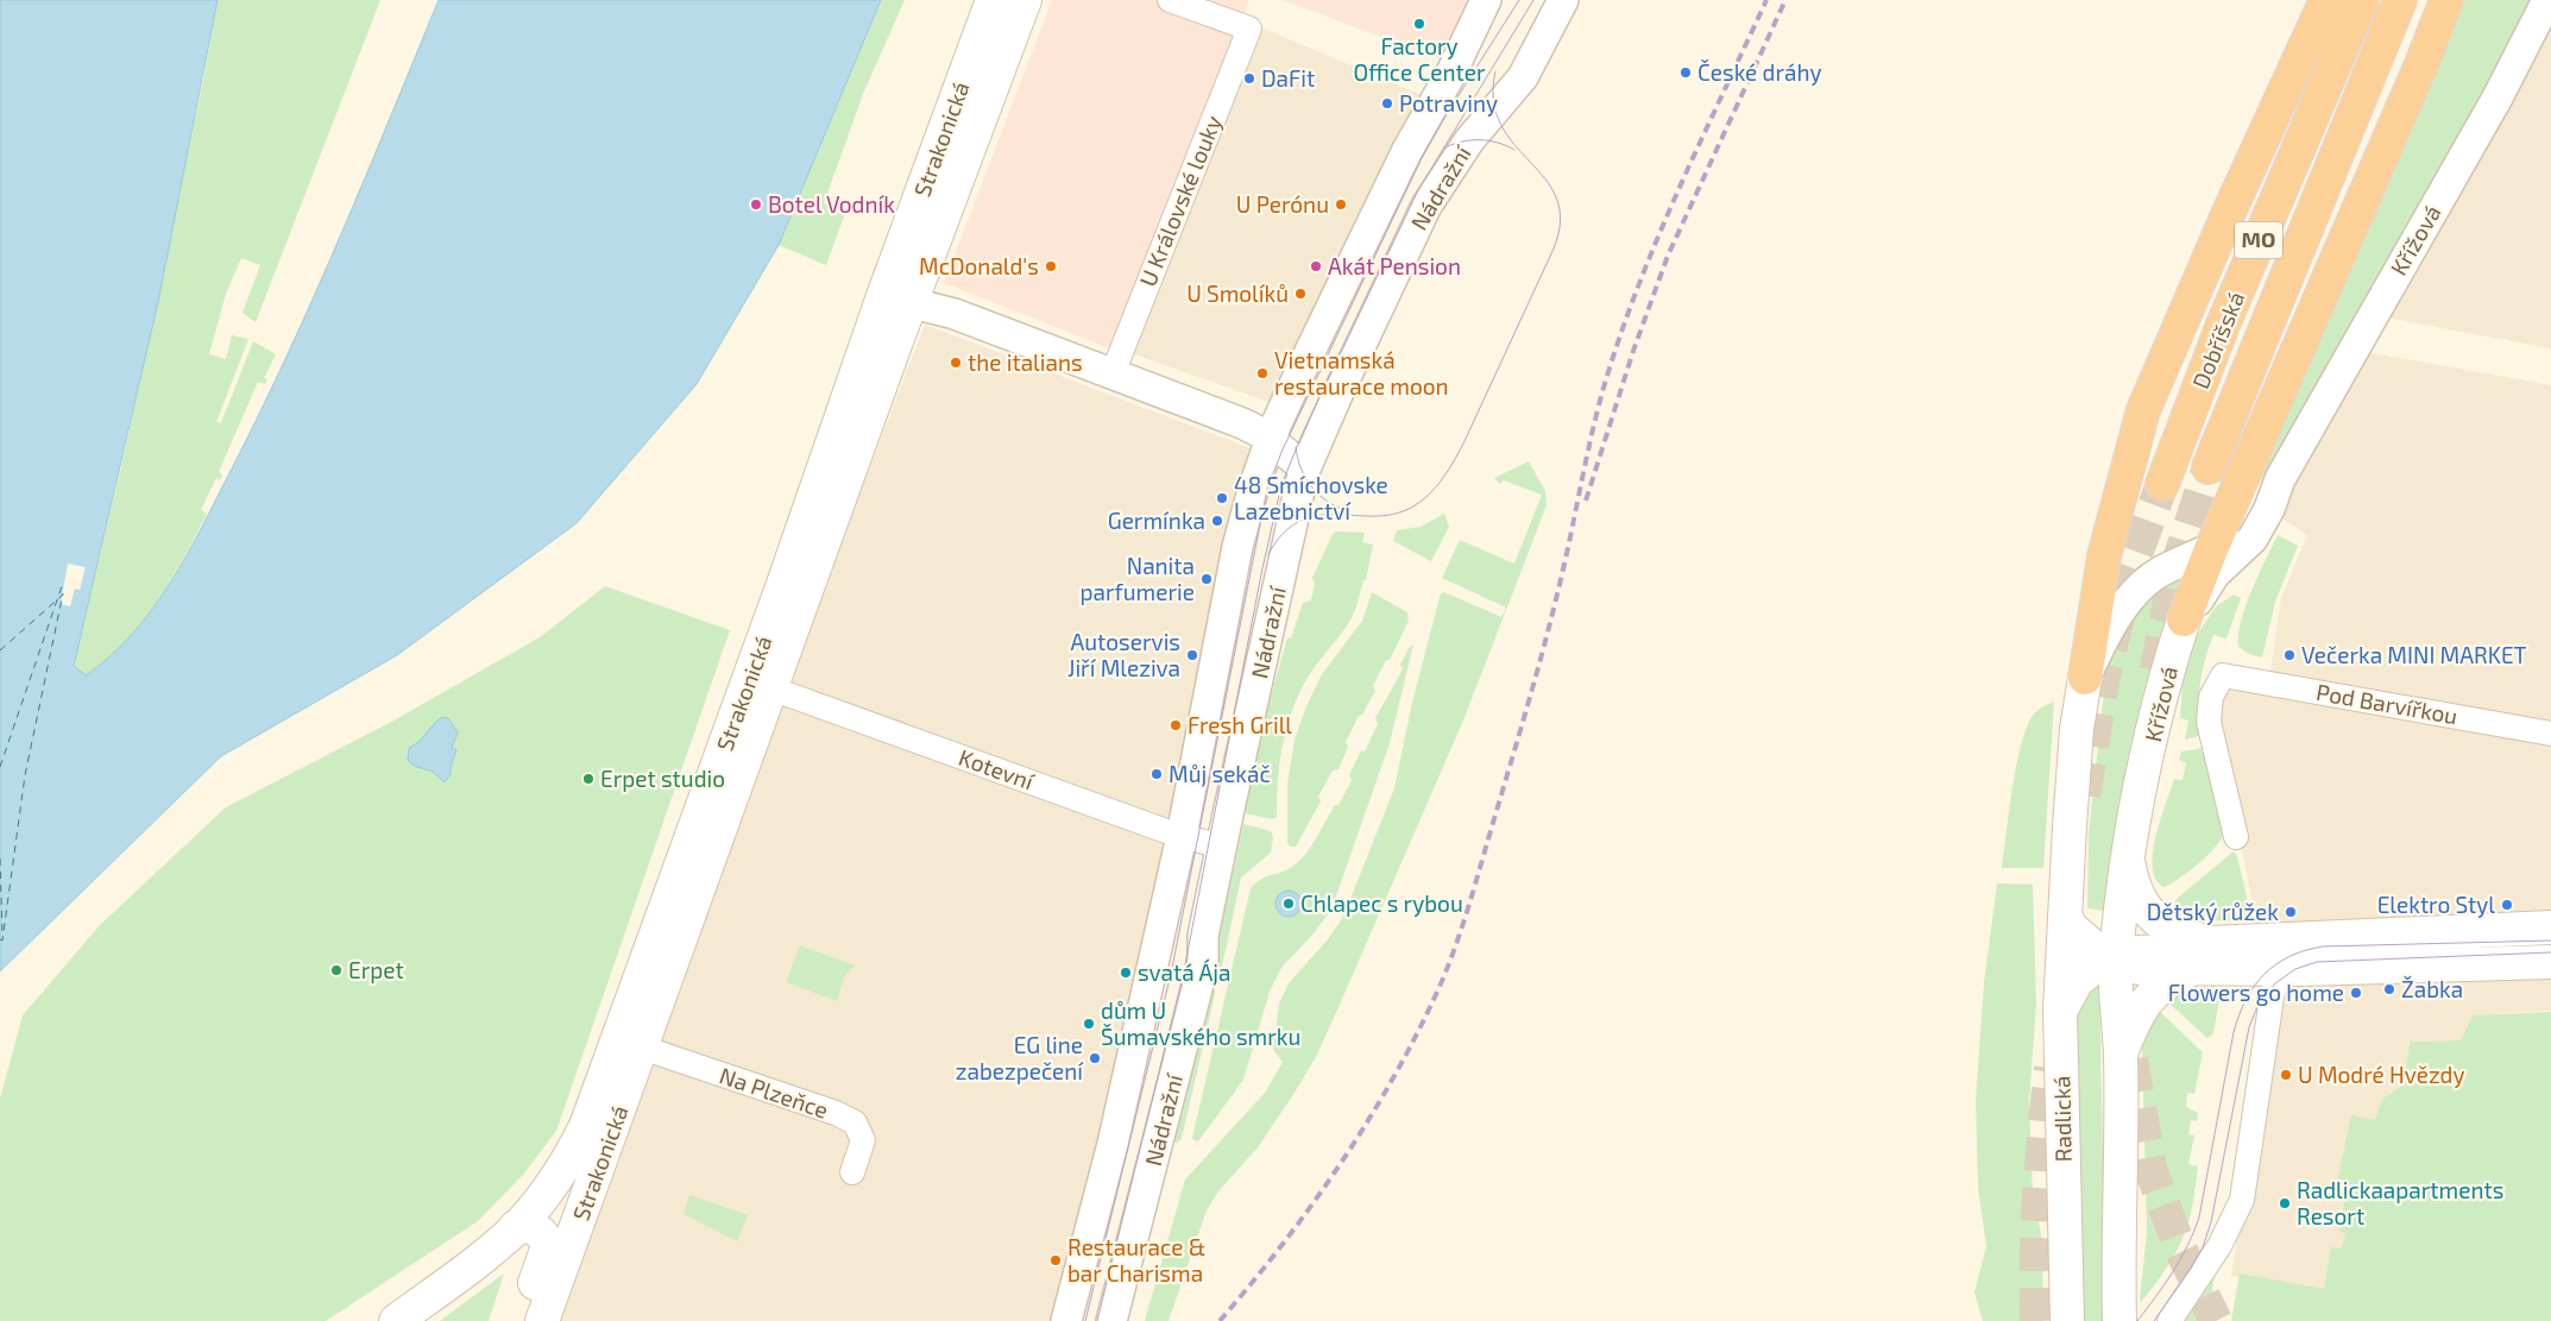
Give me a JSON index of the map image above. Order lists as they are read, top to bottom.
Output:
{
  "streets": {
    "highway": ["MO", "Dobříšská"],
    "main road": ["Strakonická", "Křížová", "Radlická"],
    "street": [
      "Nádražní",
      "U Královské louky",
      "Pod Barvířkou",
      "Kotevní",
      "Na Plzeňce"
    ]
  },
  "crossings": [
    ["Strakonická", "Kotevní"],
    ["Strakonická", "Na Plzeňce"],
    ["Nádražní", "Kotevní"],
    ["Křížová", "Radlická"]
  ],
  "places": [
    "Factory Office Center",
    "České dráhy",
    "DaFit",
    "Potraviny",
    "Botel Vodník",
    "U Perónu",
    "McDonald's",
    "Akát Pension",
    "U Smolíků",
    "the italians",
    "Vietnamská restaurace moon",
    "48 Smíchovske Lazebnictví",
    "Germínka",
    "Nanita parfumerie",
    "Autoservis Jiří Mleziva",
    "Večerka MINI MARKET",
    "Fresh Grill",
    "Můj sekáč",
    "Erpet studio",
    "Chlapec s rybou",
    "Elektro Styl",
    "Dětský růžek",
    "Erpet",
    "svatá Ája",
    "Žabka",
    "Flowers go home",
    "dům U Šumavského smrku",
    "EG line zabezpečení",
    "U Modré Hvězdy",
    "Radlickaapartments Resort",
    "Restaurace & bar Charisma"
  ]
}
